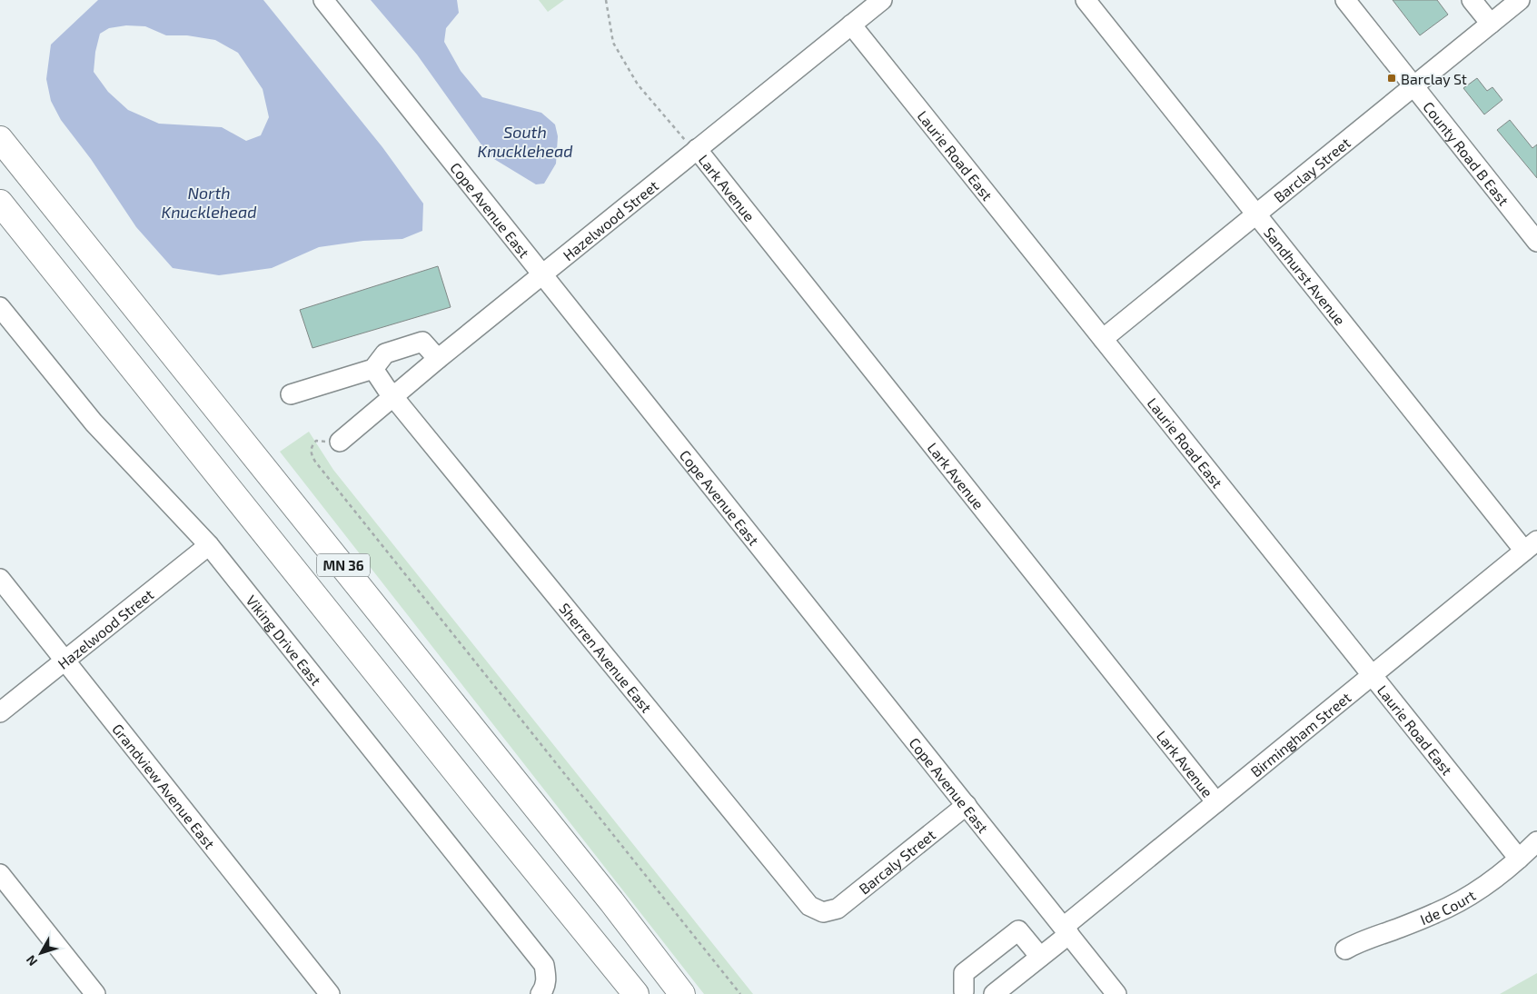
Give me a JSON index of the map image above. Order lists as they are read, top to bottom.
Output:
{
  "streets": {
    "highway": ["MN 36"],
    "street": [
      "County Road B East",
      "Laurie Road East",
      "Barclay Street",
      "Lark Avenue",
      "Cope Avenue East",
      "Hazelwood Street",
      "Sandhurst Avenue",
      "Viking Drive East",
      "Sherren Avenue East",
      "Birmingham Street",
      "Grandview Avenue East",
      "Barcaly Street",
      "Ide Court"
    ]
  },
  "crossings": [
    ["County Road B East", "Barclay Street"],
    ["Laurie Road East", "Barclay Street"],
    ["Laurie Road East", "Hazelwood Street"],
    ["Laurie Road East", "Birmingham Street"],
    ["Laurie Road East", "Ide Court"],
    ["Barclay Street", "Sandhurst Avenue"],
    ["Lark Avenue", "Hazelwood Street"],
    ["Lark Avenue", "Birmingham Street"],
    ["Cope Avenue East", "Hazelwood Street"],
    ["Cope Avenue East", "Birmingham Street"],
    ["Cope Avenue East", "Barcaly Street"],
    ["Hazelwood Street", "Viking Drive East"],
    ["Hazelwood Street", "Sherren Avenue East"],
    ["Hazelwood Street", "Grandview Avenue East"],
    ["Sandhurst Avenue", "Birmingham Street"],
    ["Sherren Avenue East", "Barcaly Street"]
  ],
  "water": ["South Knucklehead", "North Knucklehead"],
  "places": {
    "transit": ["Barclay St"]
  },
  "north": "bottom left"
}
